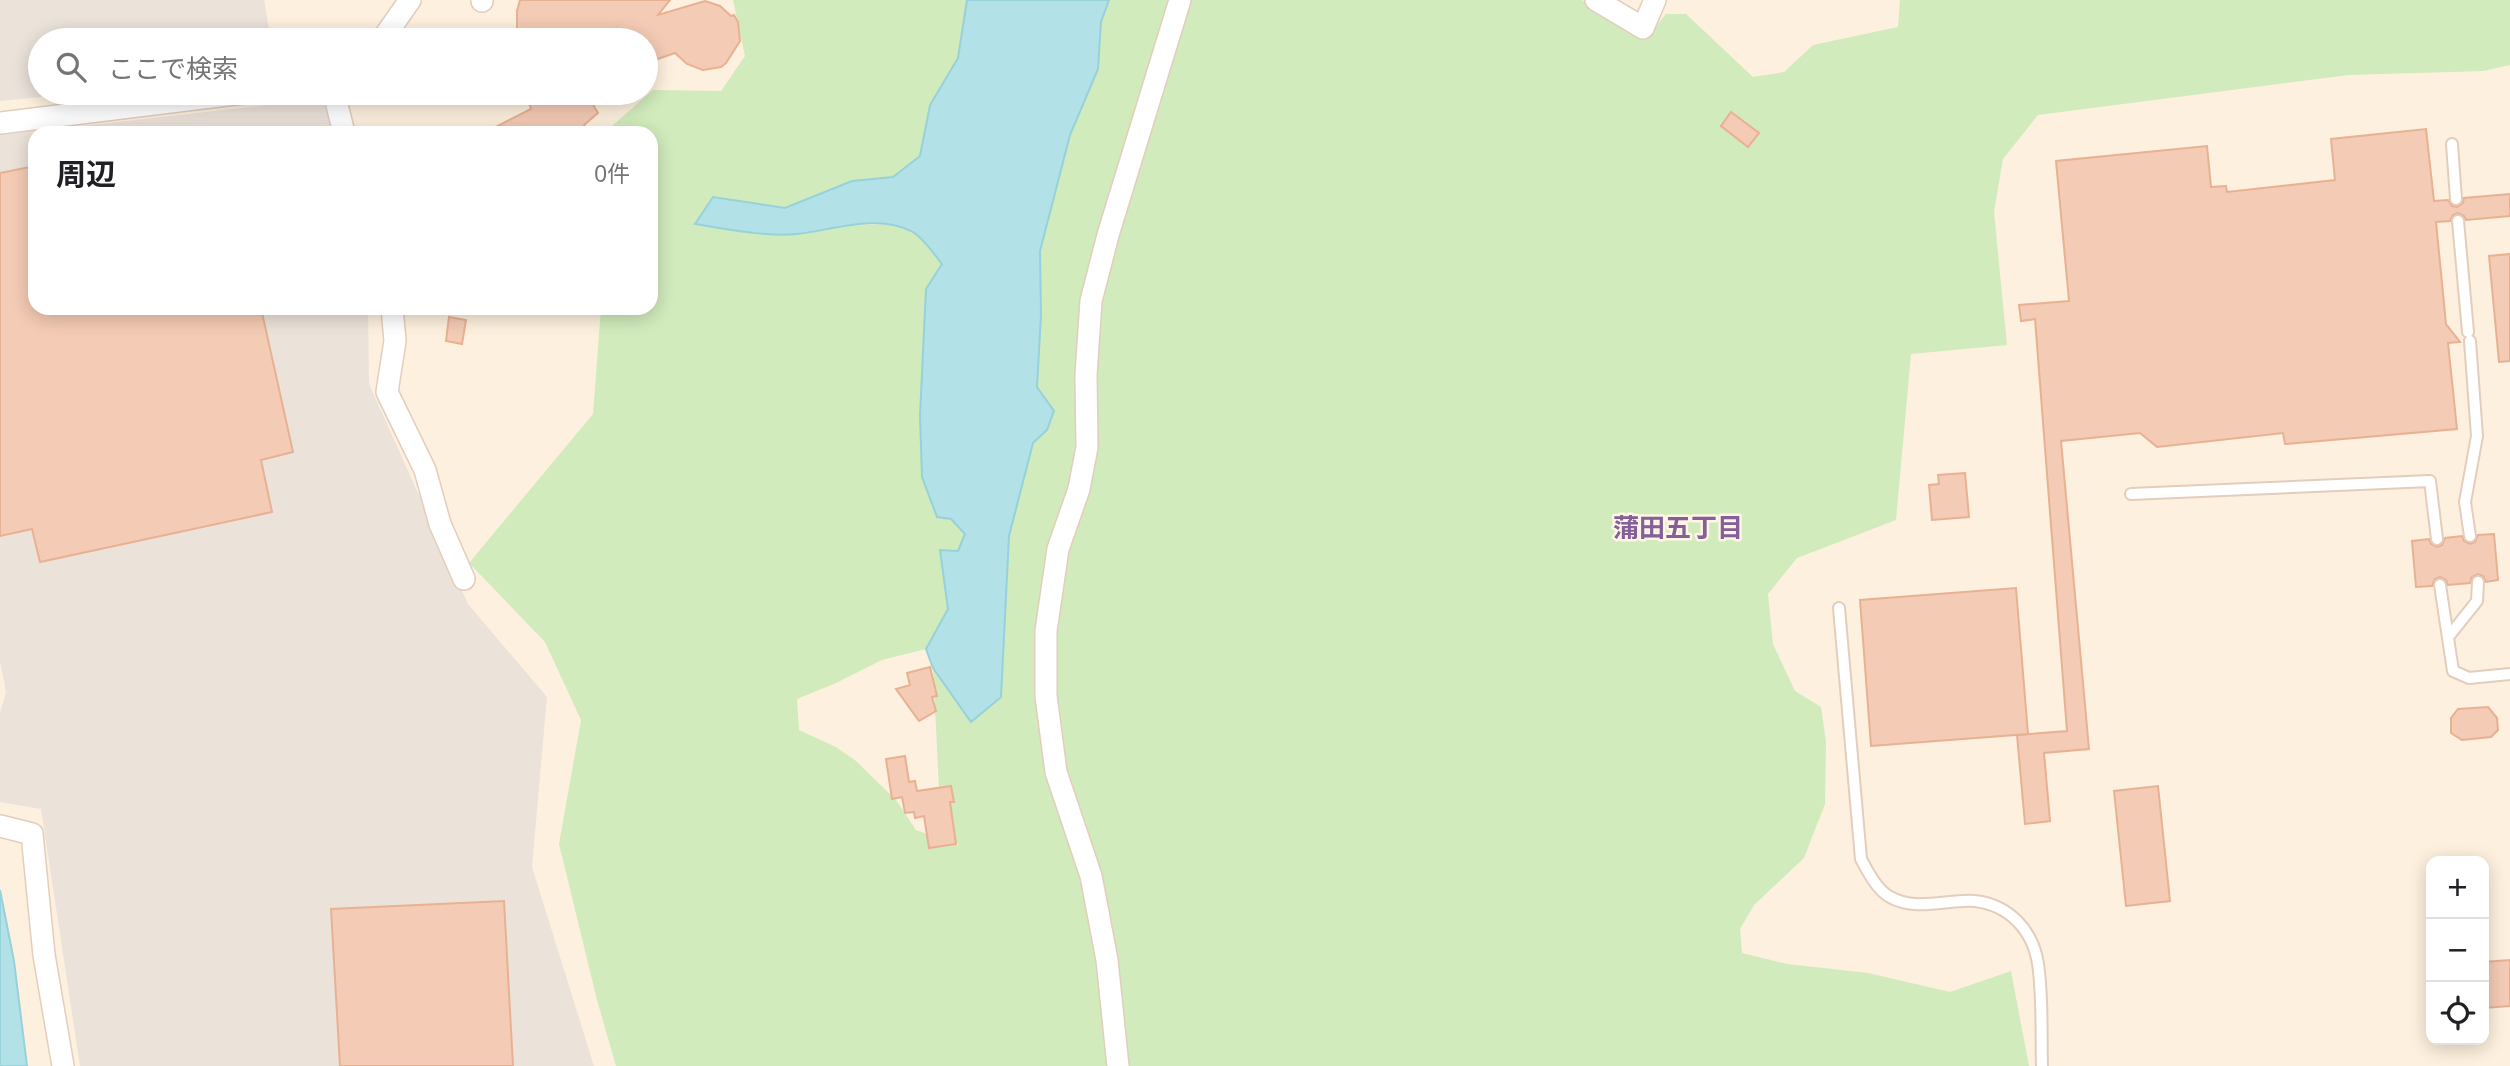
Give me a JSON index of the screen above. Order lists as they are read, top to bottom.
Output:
{
  "districts": ["蒲田五丁目"],
  "page": {
    "search": "ここで検索",
    "heading": ["周辺", "0件"],
    "map_buttons": ["+", "−"]
  }
}
